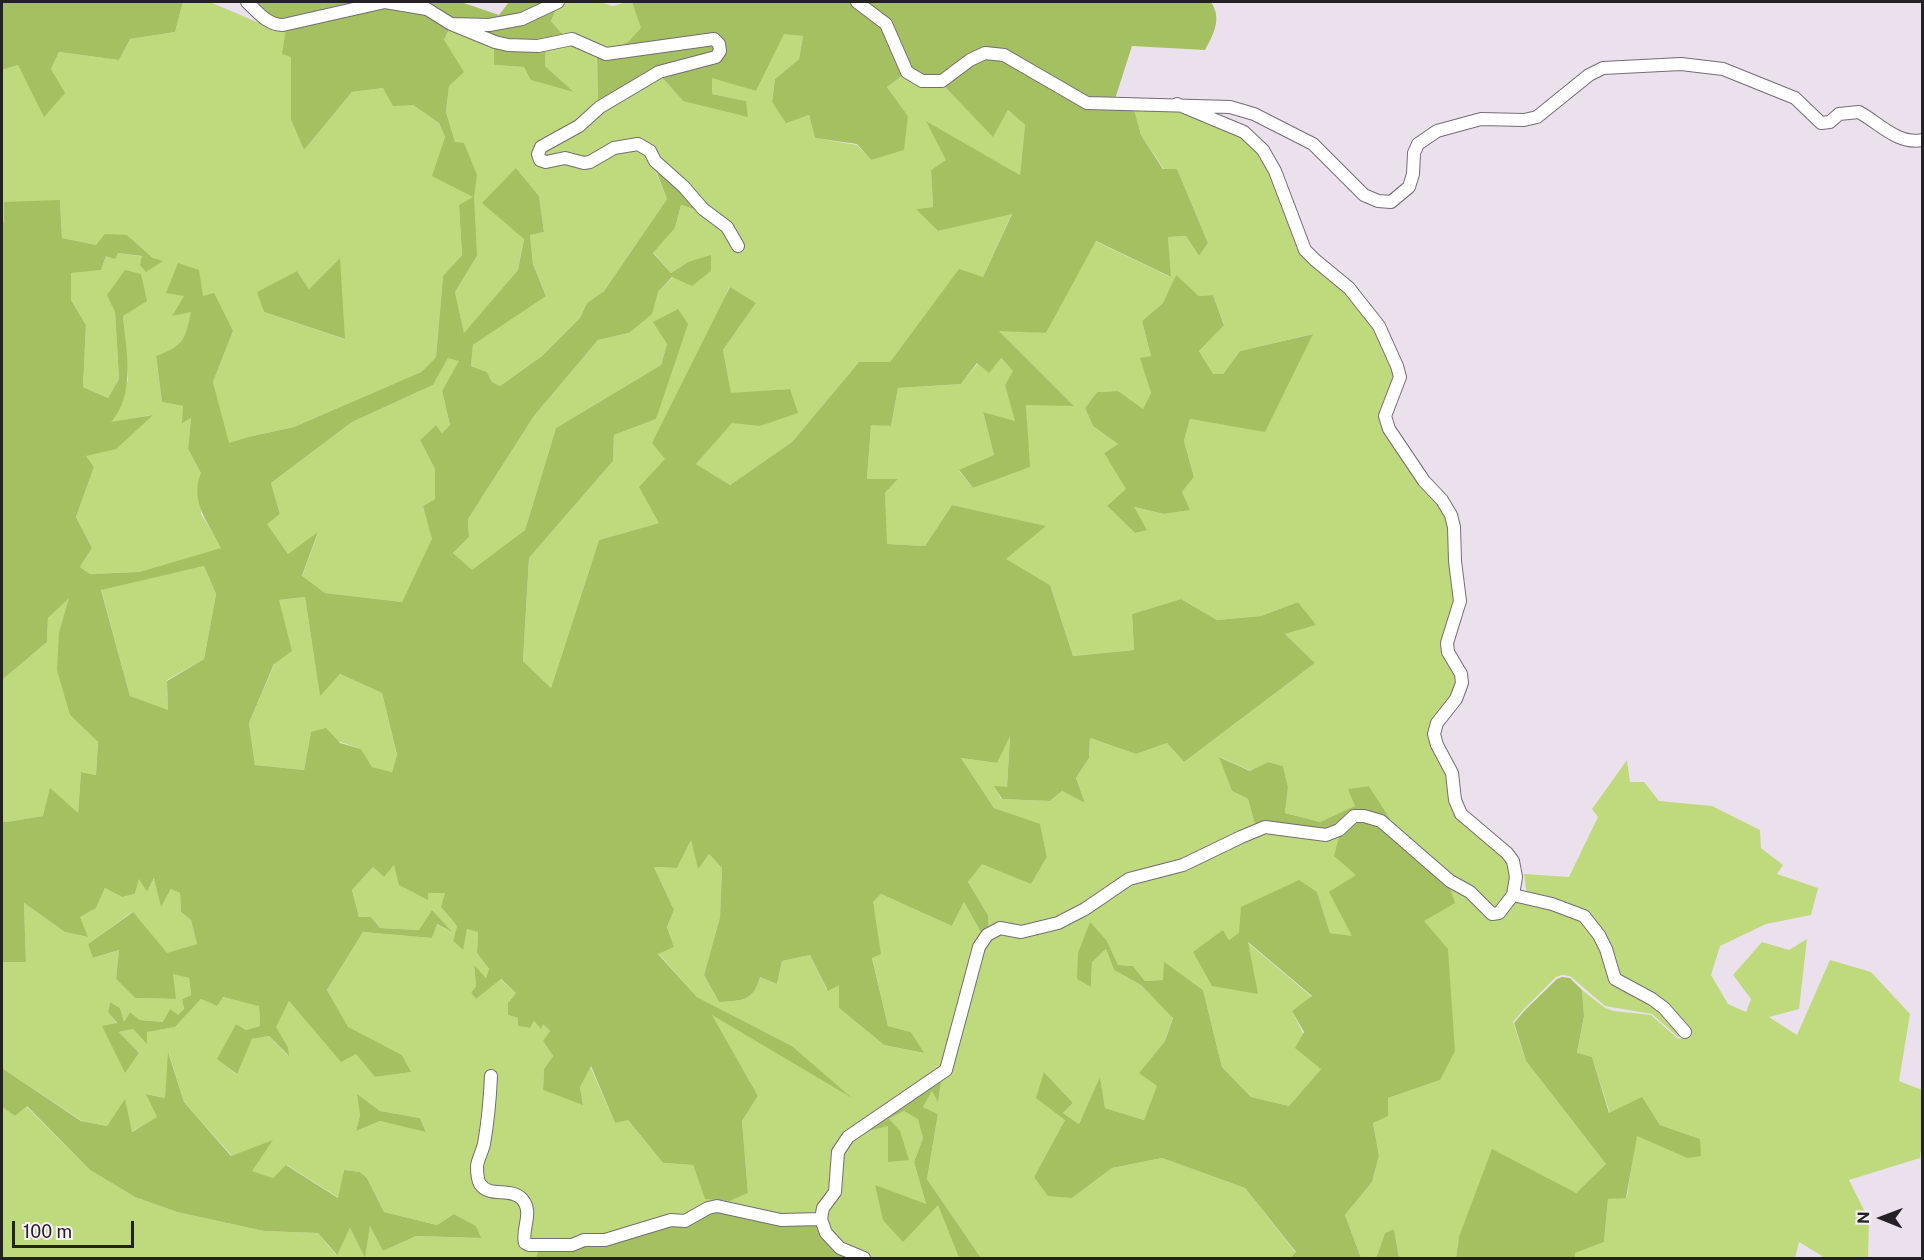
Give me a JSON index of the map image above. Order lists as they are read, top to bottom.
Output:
{
  "scale_bar": "100 m",
  "north": "left"
}
